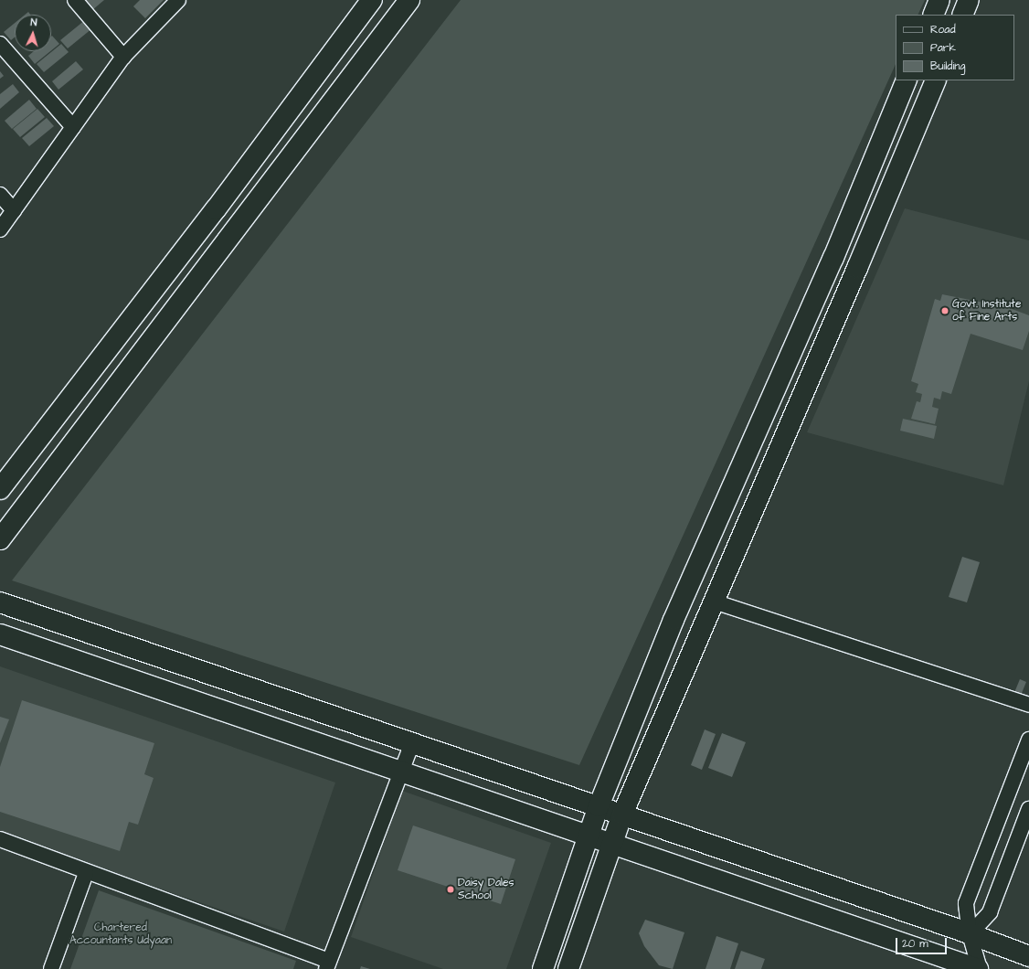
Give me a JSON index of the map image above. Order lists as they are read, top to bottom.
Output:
{
  "parks": ["Chartered Accountants Udyaan"],
  "places": ["Govt. Institute of Fine Arts", "Daisy Dales School"],
  "legend": ["Road", "Park", "Building"],
  "scale_bar": "20 m",
  "north": "top"
}
